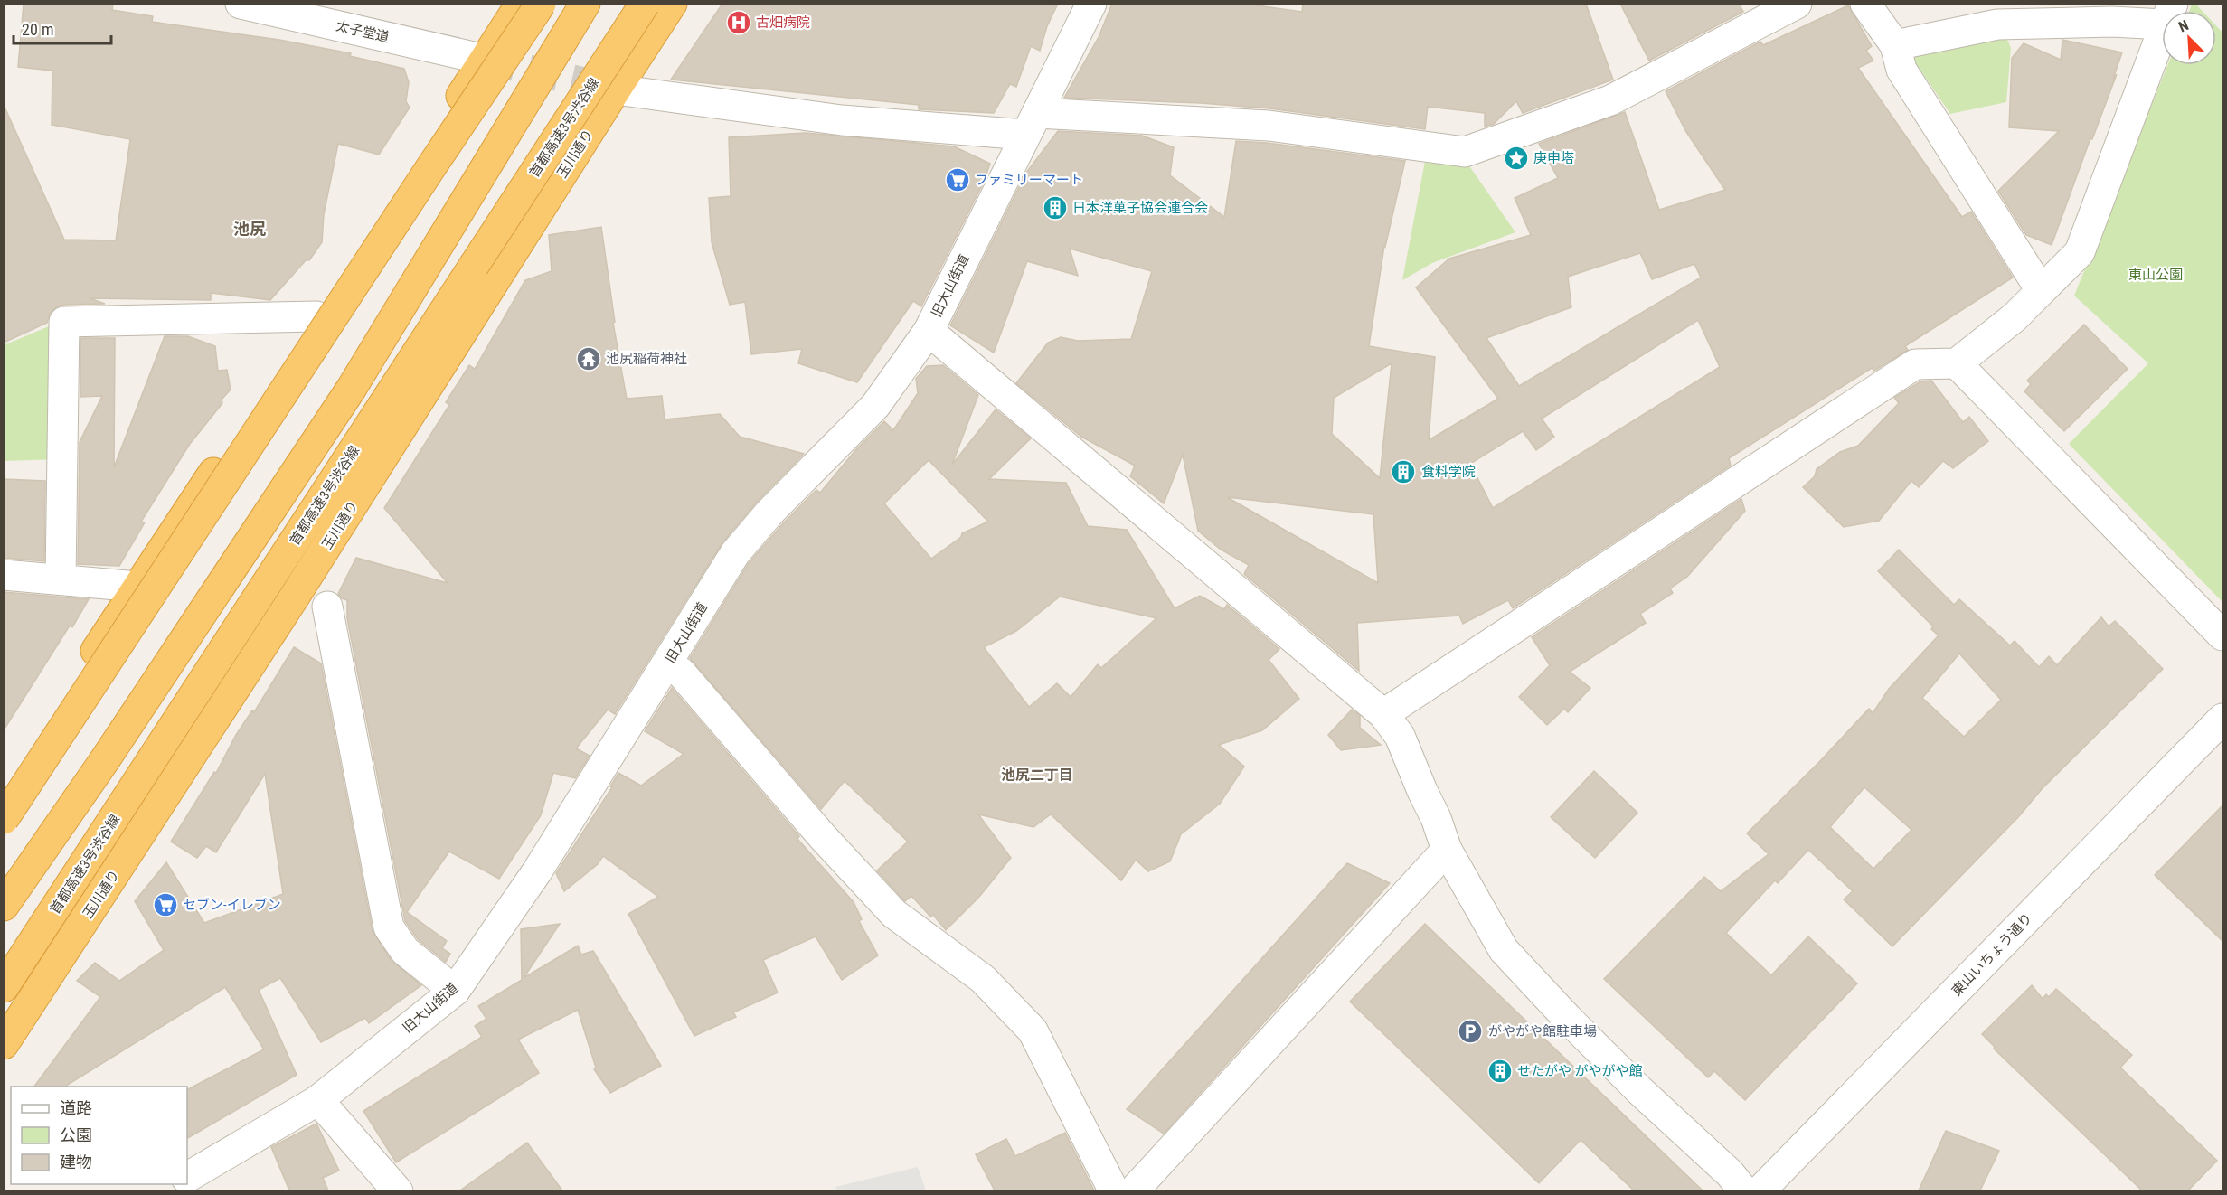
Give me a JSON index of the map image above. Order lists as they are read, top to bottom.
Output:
{
  "streets": {
    "highway": ["首都高速3号渋谷線", "玉川通り"],
    "street": ["太子堂道", "旧大山街道", "東山いちょう通り"]
  },
  "districts": ["池尻", "池尻二丁目"],
  "parks": ["東山公園"],
  "places": {
    "hospital": ["古畑病院"],
    "place": ["庚申塔"],
    "supermarket": ["ファミリーマート", "セブン-イレブン"],
    "building": ["日本洋菓子協会連合会", "食料学院", "せたがや がやがや館"],
    "temple": ["池尻稲荷神社"],
    "parking": ["がやがや館駐車場"]
  },
  "legend": ["道路", "公園", "建物"],
  "scale_bar": "20 m",
  "north": "top left"
}
